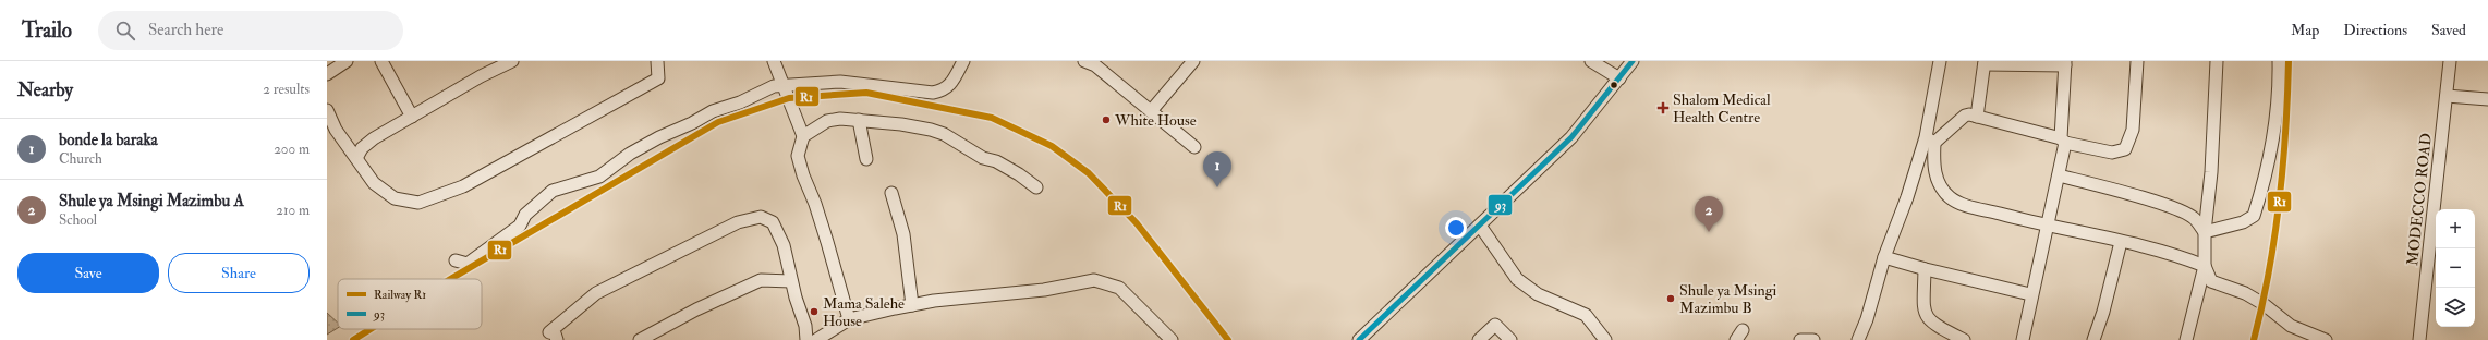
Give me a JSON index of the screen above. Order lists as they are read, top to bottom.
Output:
{
  "streets": {
    "street": ["MODECCO ROAD"]
  },
  "places": {
    "health": ["Shalom Medical Health Centre"],
    "other": ["White House", "Shule ya Msingi Mazimbu B", "Mama Salehe House"]
  },
  "lines": ["rail line R1", "transit line 93"],
  "legend": ["Railway R1", "93"],
  "page": {
    "header": "Trailo",
    "search": "Search here",
    "nav": ["Map", "Directions", "Saved"],
    "heading": ["Nearby", "2 results"],
    "list": [
      {
        "mark": "1",
        "name": "bonde la baraka",
        "note": "Church",
        "value": "200 m"
      },
      {
        "mark": "2",
        "name": "Shule ya Msingi Mazimbu A",
        "note": "School",
        "value": "210 m"
      }
    ],
    "pins": ["1", "2"],
    "map_buttons": ["+", "−"],
    "buttons": ["Save", "Share"]
  }
}
